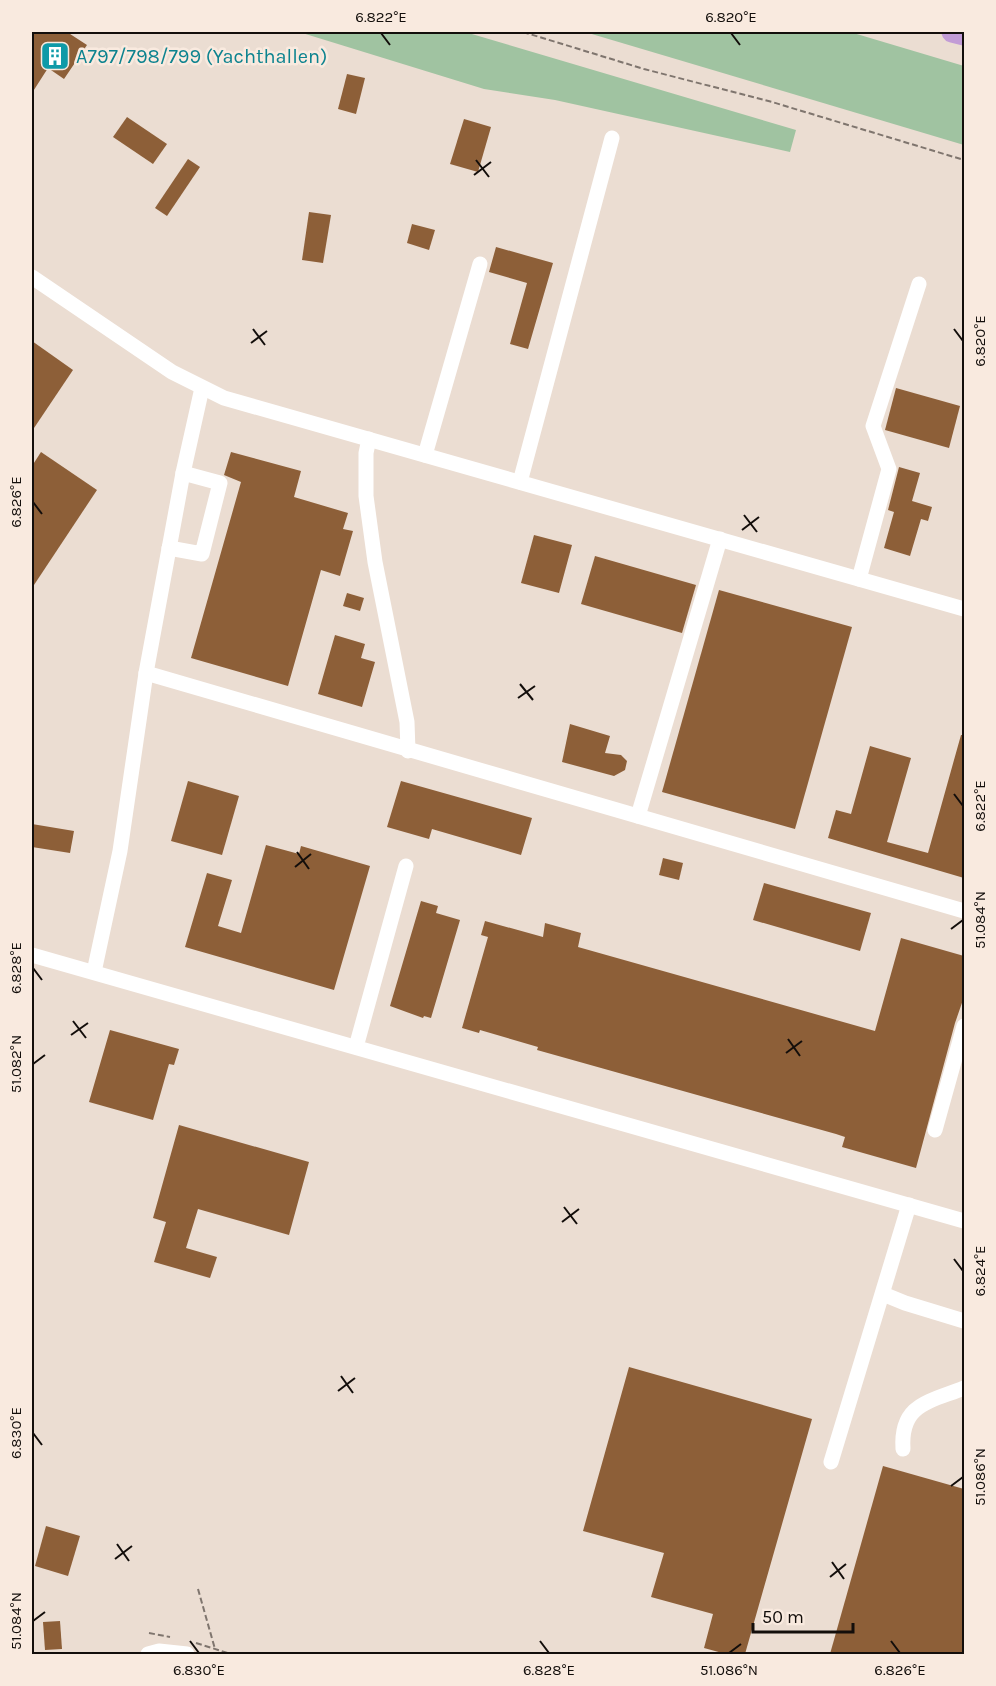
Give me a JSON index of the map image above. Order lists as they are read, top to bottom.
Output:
{
  "places": {
    "building": ["A797/798/799 (Yachthallen)"]
  },
  "scale_bar": "50 m",
  "coordinates": [
    "6.822°E",
    "6.820°E",
    "6.826°E",
    "51.084°N",
    "6.828°E",
    "51.082°N",
    "6.824°E",
    "6.830°E",
    "51.086°N"
  ]
}
